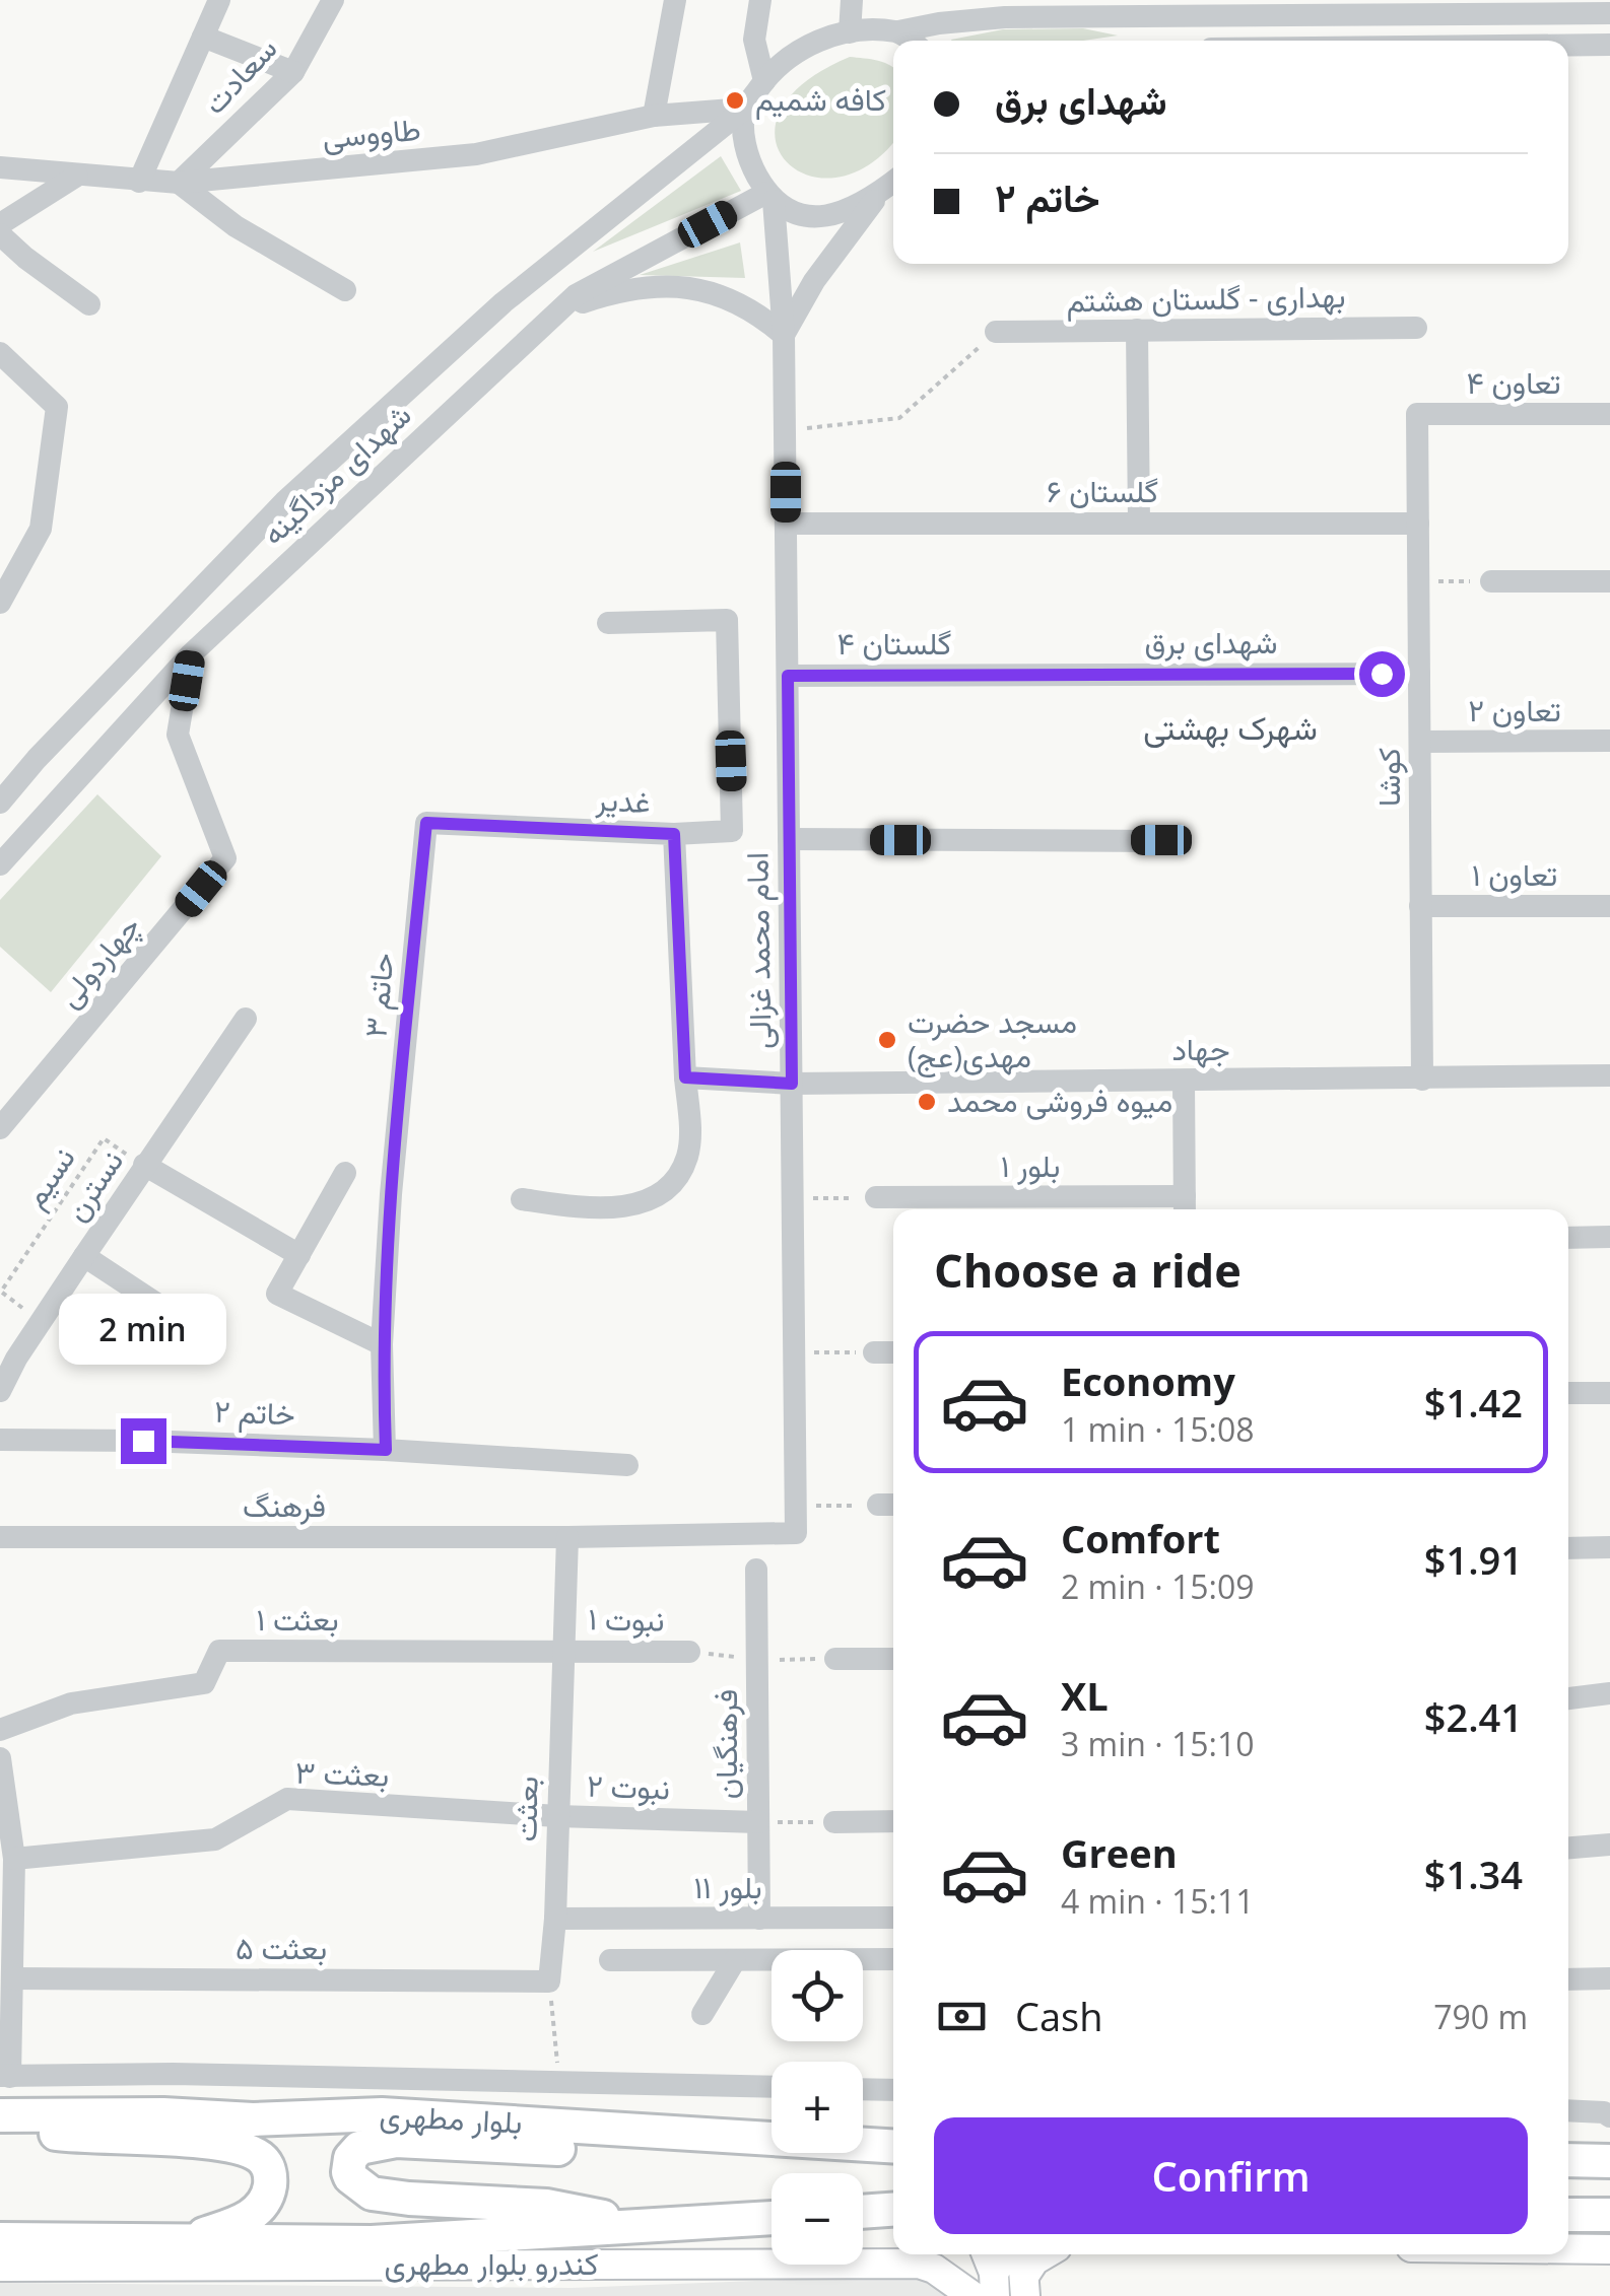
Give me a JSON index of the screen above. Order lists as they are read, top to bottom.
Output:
{
  "streets": {
    "highway": ["بلوار مطهری"],
    "main road": ["کندرو بلوار مطهری"],
    "street": [
      "سعادت",
      "طاووسی",
      "بهداری - گلستان هشتم",
      "تعاون ۴",
      "شهدای مزداگینه",
      "گلستان ۶",
      "شهدای برق",
      "گلستان ۴",
      "تعاون ۲",
      "کوشا",
      "غدیر",
      "تعاون ۱",
      "امام محمد غزالی",
      "چهاردولی",
      "حاتم ۳",
      "جهاد",
      "بلور ۱",
      "نسترن",
      "خاتم ۲",
      "فرهنگ",
      "بعثت ۱",
      "نبوت ۱",
      "فرهنگیان",
      "بعثت ۳",
      "نبوت ۲",
      "بعثت",
      "بلور ۱۱",
      "بعثت ۵"
    ],
    "path": ["نسیم"]
  },
  "crossings": [
    ["سعادت", "طاووسی"],
    ["طاووسی", "شهدای مزداگینه"],
    ["تعاون ۴", "کوشا"],
    ["شهدای مزداگینه", "امام محمد غزالی"],
    ["شهدای مزداگینه", "چهاردولی"],
    ["گلستان ۶", "کوشا"],
    ["گلستان ۶", "امام محمد غزالی"],
    ["شهدای برق", "گلستان ۴"],
    ["شهدای برق", "کوشا"],
    ["گلستان ۴", "امام محمد غزالی"],
    ["تعاون ۲", "کوشا"],
    ["کوشا", "تعاون ۱"],
    ["کوشا", "جهاد"],
    ["غدیر", "حاتم ۳"],
    ["امام محمد غزالی", "جهاد"],
    ["امام محمد غزالی", "فرهنگ"],
    ["امام محمد غزالی", "بعثت"],
    ["نسیم", "نسترن"],
    ["فرهنگ", "بعثت"],
    ["بعثت ۱", "نبوت ۱"],
    ["بعثت ۱", "بعثت"],
    ["نبوت ۱", "بعثت"],
    ["فرهنگیان", "نبوت ۲"],
    ["فرهنگیان", "بلور ۱۱"],
    ["بعثت ۳", "نبوت ۲"],
    ["بعثت ۳", "بعثت"],
    ["نبوت ۲", "بعثت"],
    ["بعثت", "بلور ۱۱"],
    ["بعثت", "بعثت ۵"]
  ],
  "districts": ["شهرک بهشتی"],
  "places": ["کافه شمیم", "مسجد حضرت مهدی(عج)", "میوه فروشی محمد"],
  "page": {
    "banner": ["شهدای برق", "خاتم ۲"],
    "heading": "Choose a ride",
    "bubble": "2 min",
    "list": [
      {
        "name": "Economy",
        "note": "1 min · 15:08",
        "value": "$1.42"
      },
      {
        "name": "Comfort",
        "note": "2 min · 15:09",
        "value": "$1.91"
      },
      {
        "name": "XL",
        "note": "3 min · 15:10",
        "value": "$2.41"
      },
      {
        "name": "Green",
        "note": "4 min · 15:11",
        "value": "$1.34"
      }
    ],
    "map_buttons": ["+", "−"],
    "pay": ["Cash", "790 m"],
    "buttons": "Confirm"
  }
}
